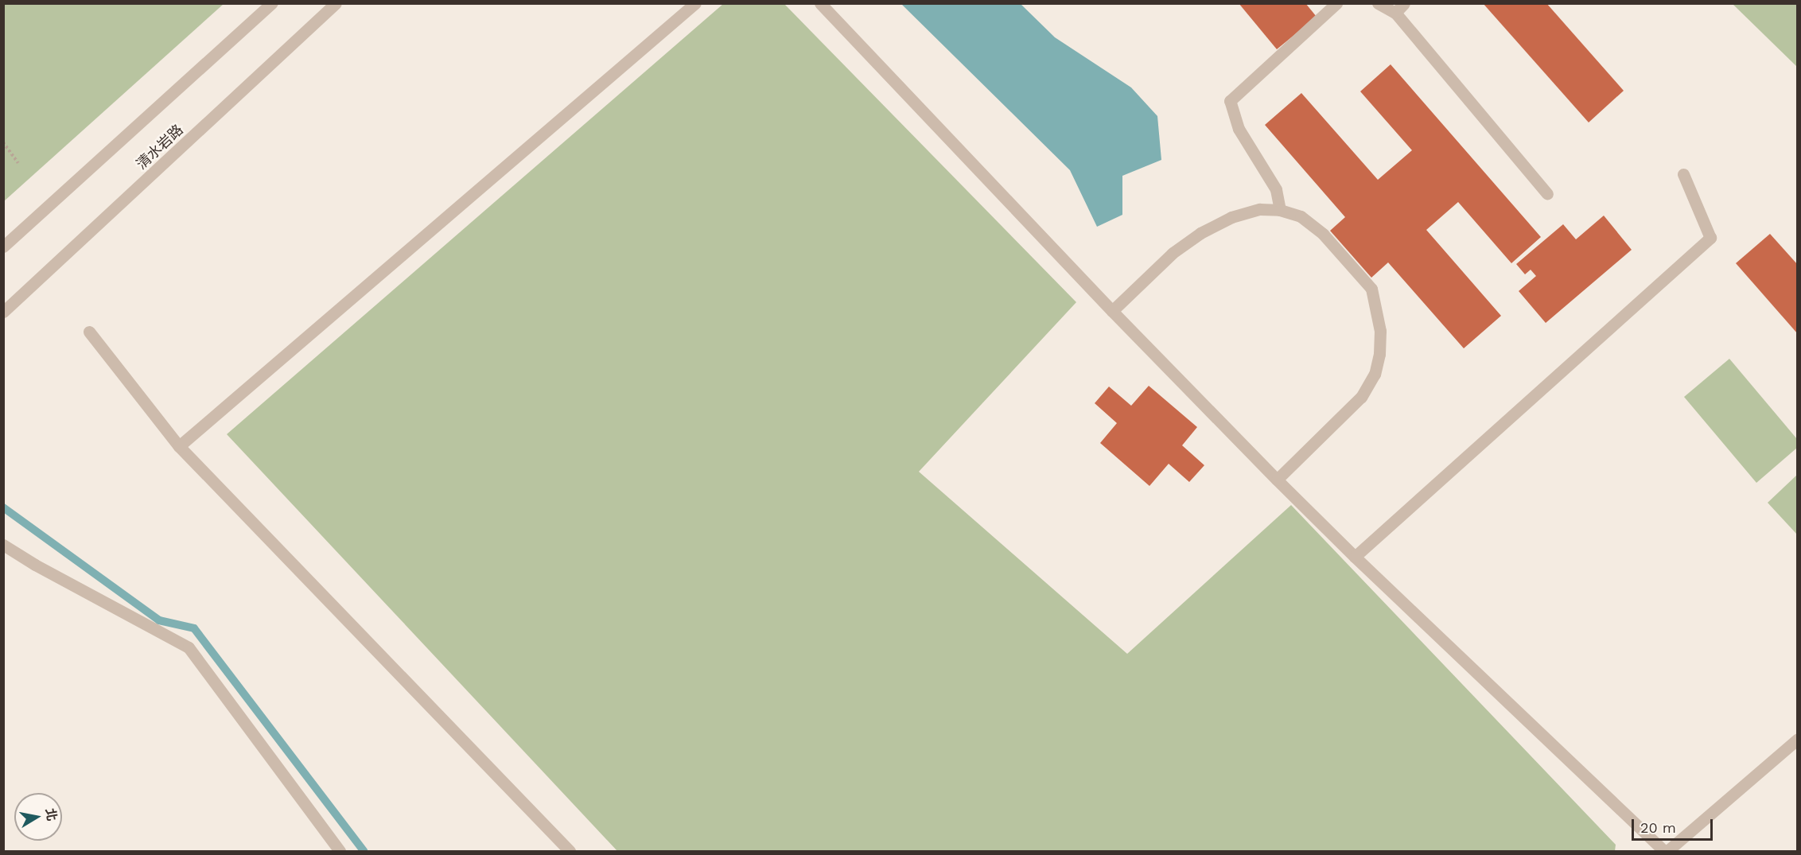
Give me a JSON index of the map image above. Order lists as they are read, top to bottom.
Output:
{
  "streets": {
    "street": ["清水岩路"]
  },
  "scale_bar": "20 m",
  "north": "right"
}
